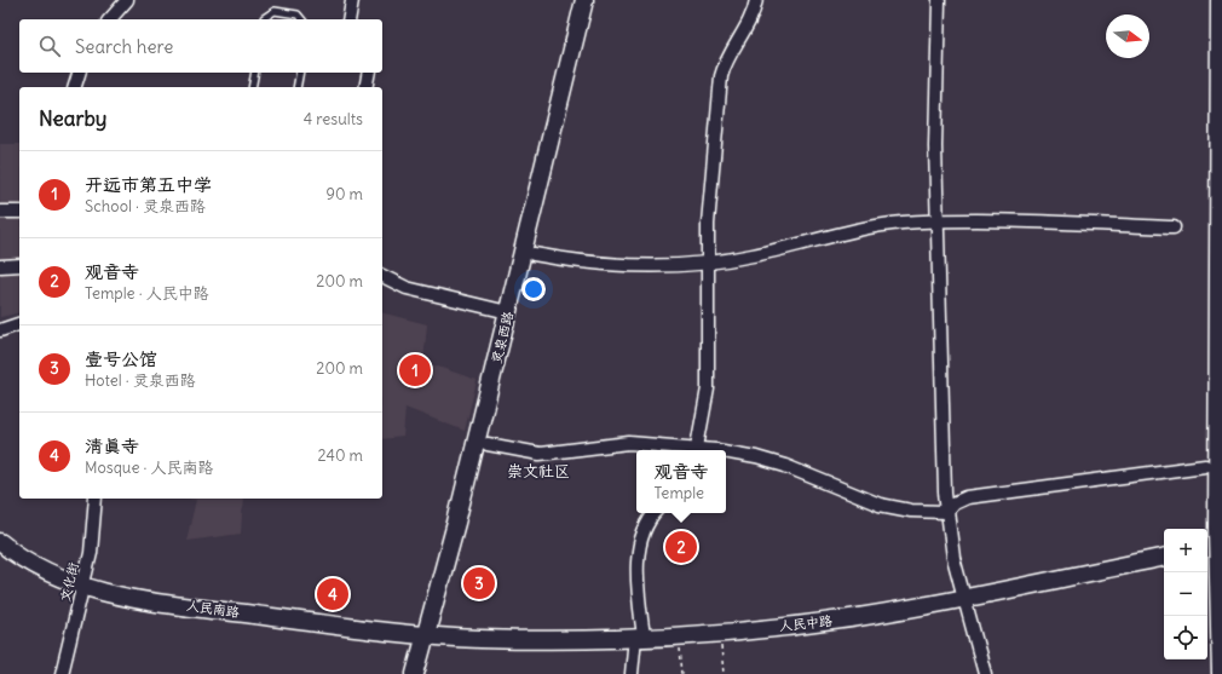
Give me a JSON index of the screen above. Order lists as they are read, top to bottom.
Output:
{
  "streets": {
    "street": [
      "灵泉西路",
      "文化街",
      "人民南路",
      "人民中路"
    ]
  },
  "crossings": [
    ["灵泉西路", "人民南路"],
    ["灵泉西路", "人民中路"],
    ["文化街", "人民南路"],
    ["人民南路", "人民中路"]
  ],
  "districts": ["崇文社区"],
  "north": "right",
  "page": {
    "search": "Search here",
    "heading": ["Nearby", "4 results"],
    "list": [
      {
        "mark": "1",
        "name": "开远市第五中学",
        "note": "School · 灵泉西路",
        "value": "90 m"
      },
      {
        "mark": "2",
        "name": "观音寺",
        "note": "Temple · 人民中路",
        "value": "200 m"
      },
      {
        "mark": "3",
        "name": "壹号公馆",
        "note": "Hotel · 灵泉西路",
        "value": "200 m"
      },
      {
        "mark": "4",
        "name": "清真寺",
        "note": "Mosque · 人民南路",
        "value": "240 m"
      }
    ],
    "pins": [
      "1",
      "2",
      "3",
      "4"
    ],
    "popup": ["观音寺", "Temple"],
    "map_buttons": ["+", "−"]
  }
}
